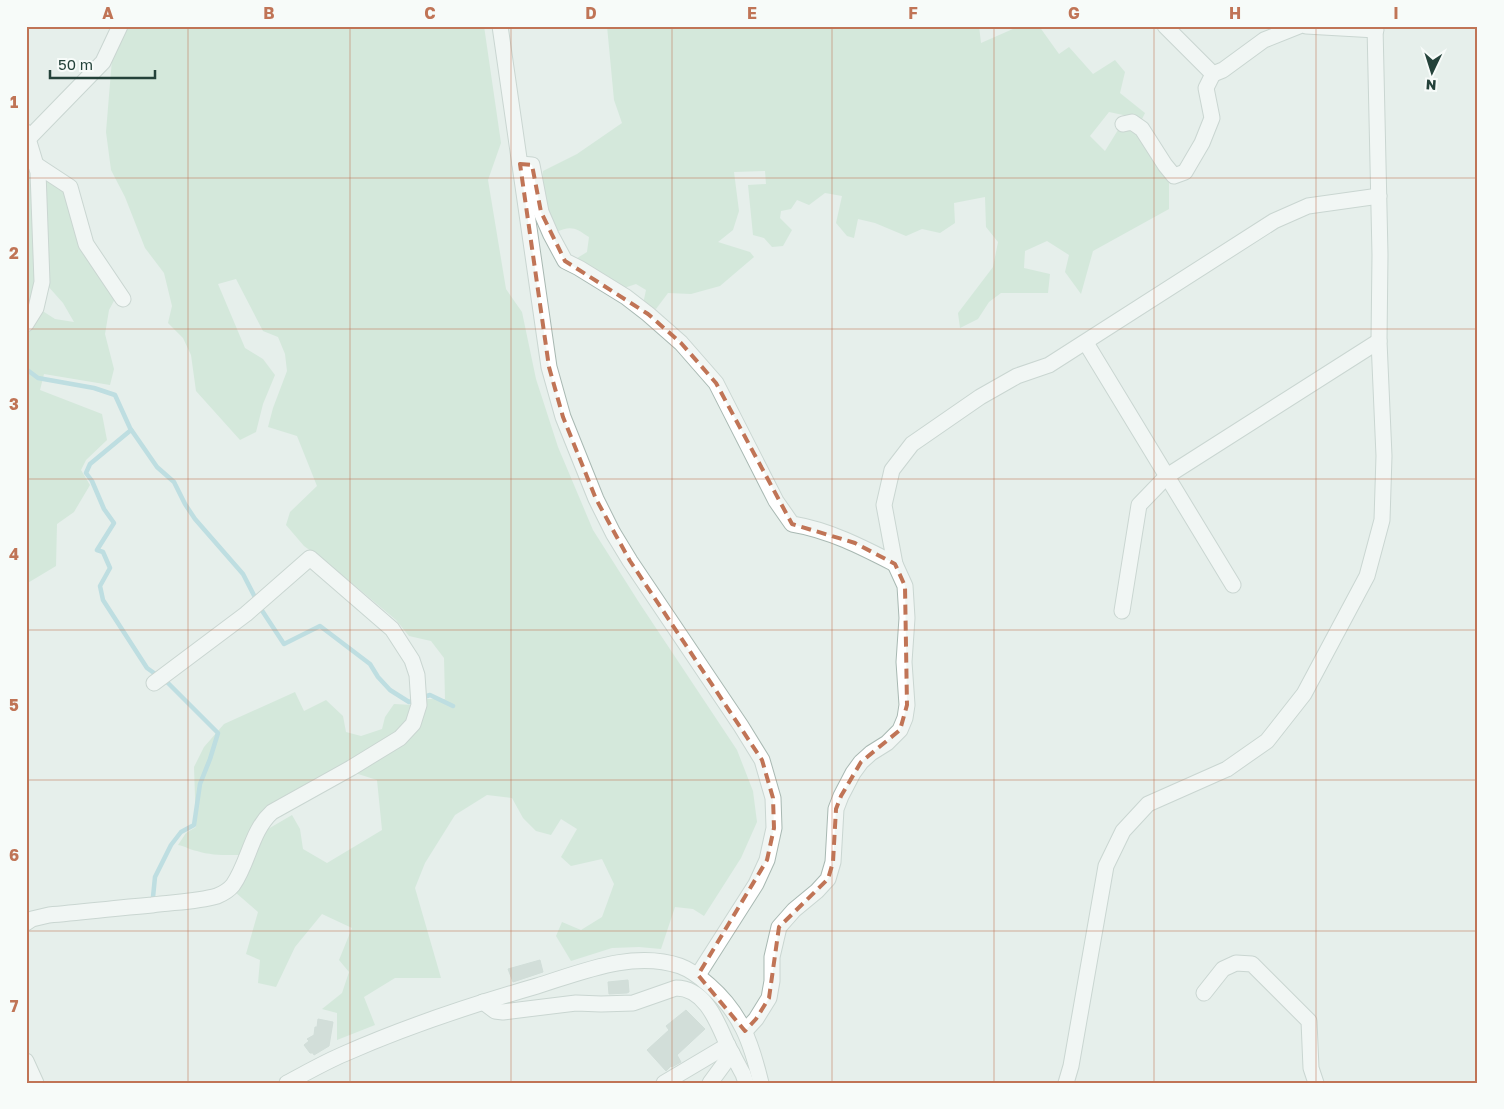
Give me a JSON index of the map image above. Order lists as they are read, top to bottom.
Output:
{
  "scale_bar": "50 m",
  "north": "bottom",
  "grid": {
    "columns": [
      "A",
      "B",
      "C",
      "D",
      "E",
      "F",
      "G",
      "H",
      "I"
    ],
    "rows": [
      "1",
      "2",
      "3",
      "4",
      "5",
      "6",
      "7"
    ]
  }
}
